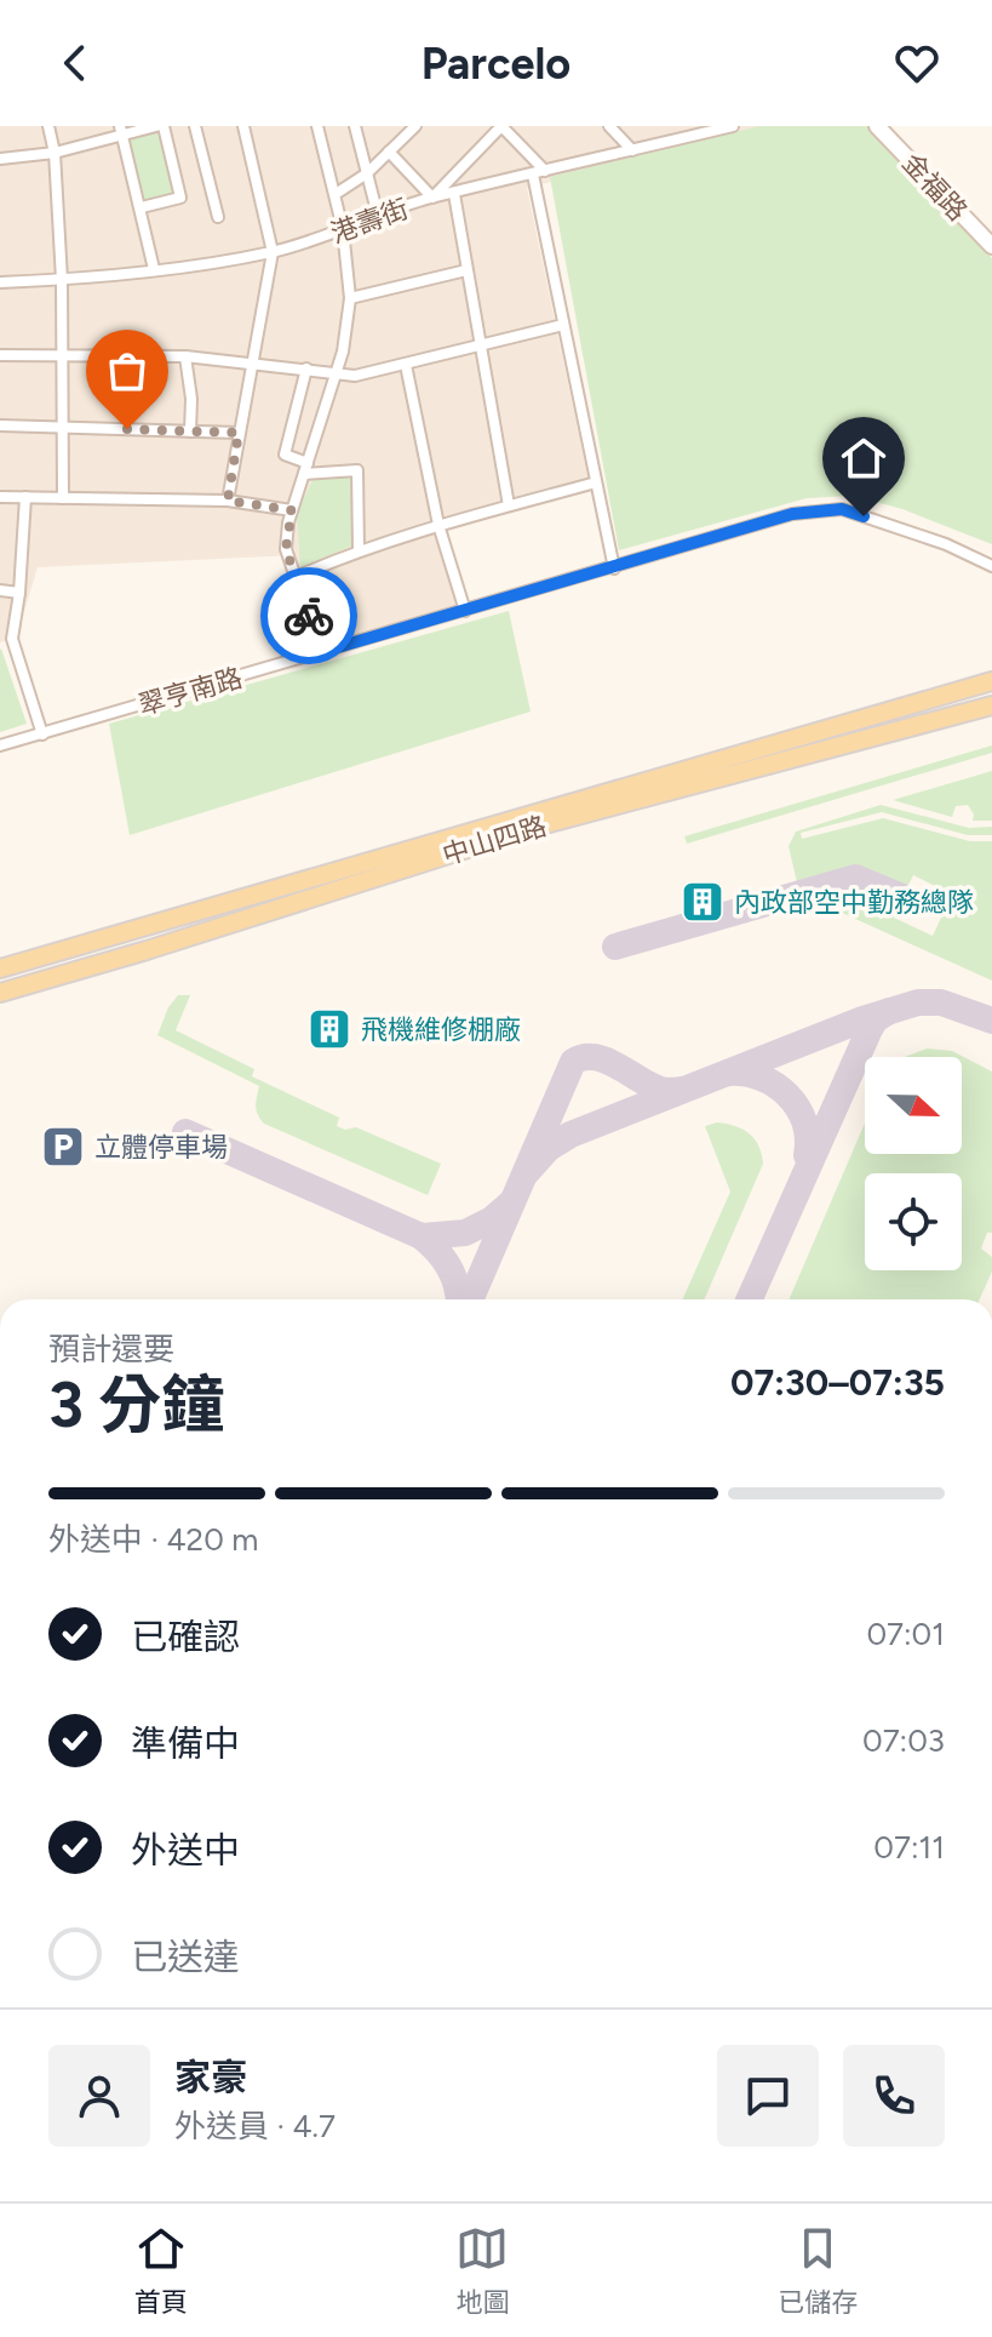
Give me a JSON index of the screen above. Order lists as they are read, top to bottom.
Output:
{
  "streets": {
    "main road": ["中山四路"],
    "street": ["金福路", "港壽街", "翠亨南路"]
  },
  "places": {
    "building": ["內政部空中勤務總隊", "飛機維修棚廠"],
    "parking": ["立體停車場"]
  },
  "north": "right",
  "page": {
    "header": "Parcelo",
    "heading": ["3 分鐘", "預計還要", "07:30–07:35"],
    "panel": ["家豪", "外送員 · 4.7"],
    "bar": "外送中 · 420 m",
    "list": [
      ["已確認", "07:01"],
      ["準備中", "07:03"],
      ["外送中", "07:11"],
      "已送達"
    ],
    "tabs": ["首頁", "地圖", "已儲存"]
  }
}
